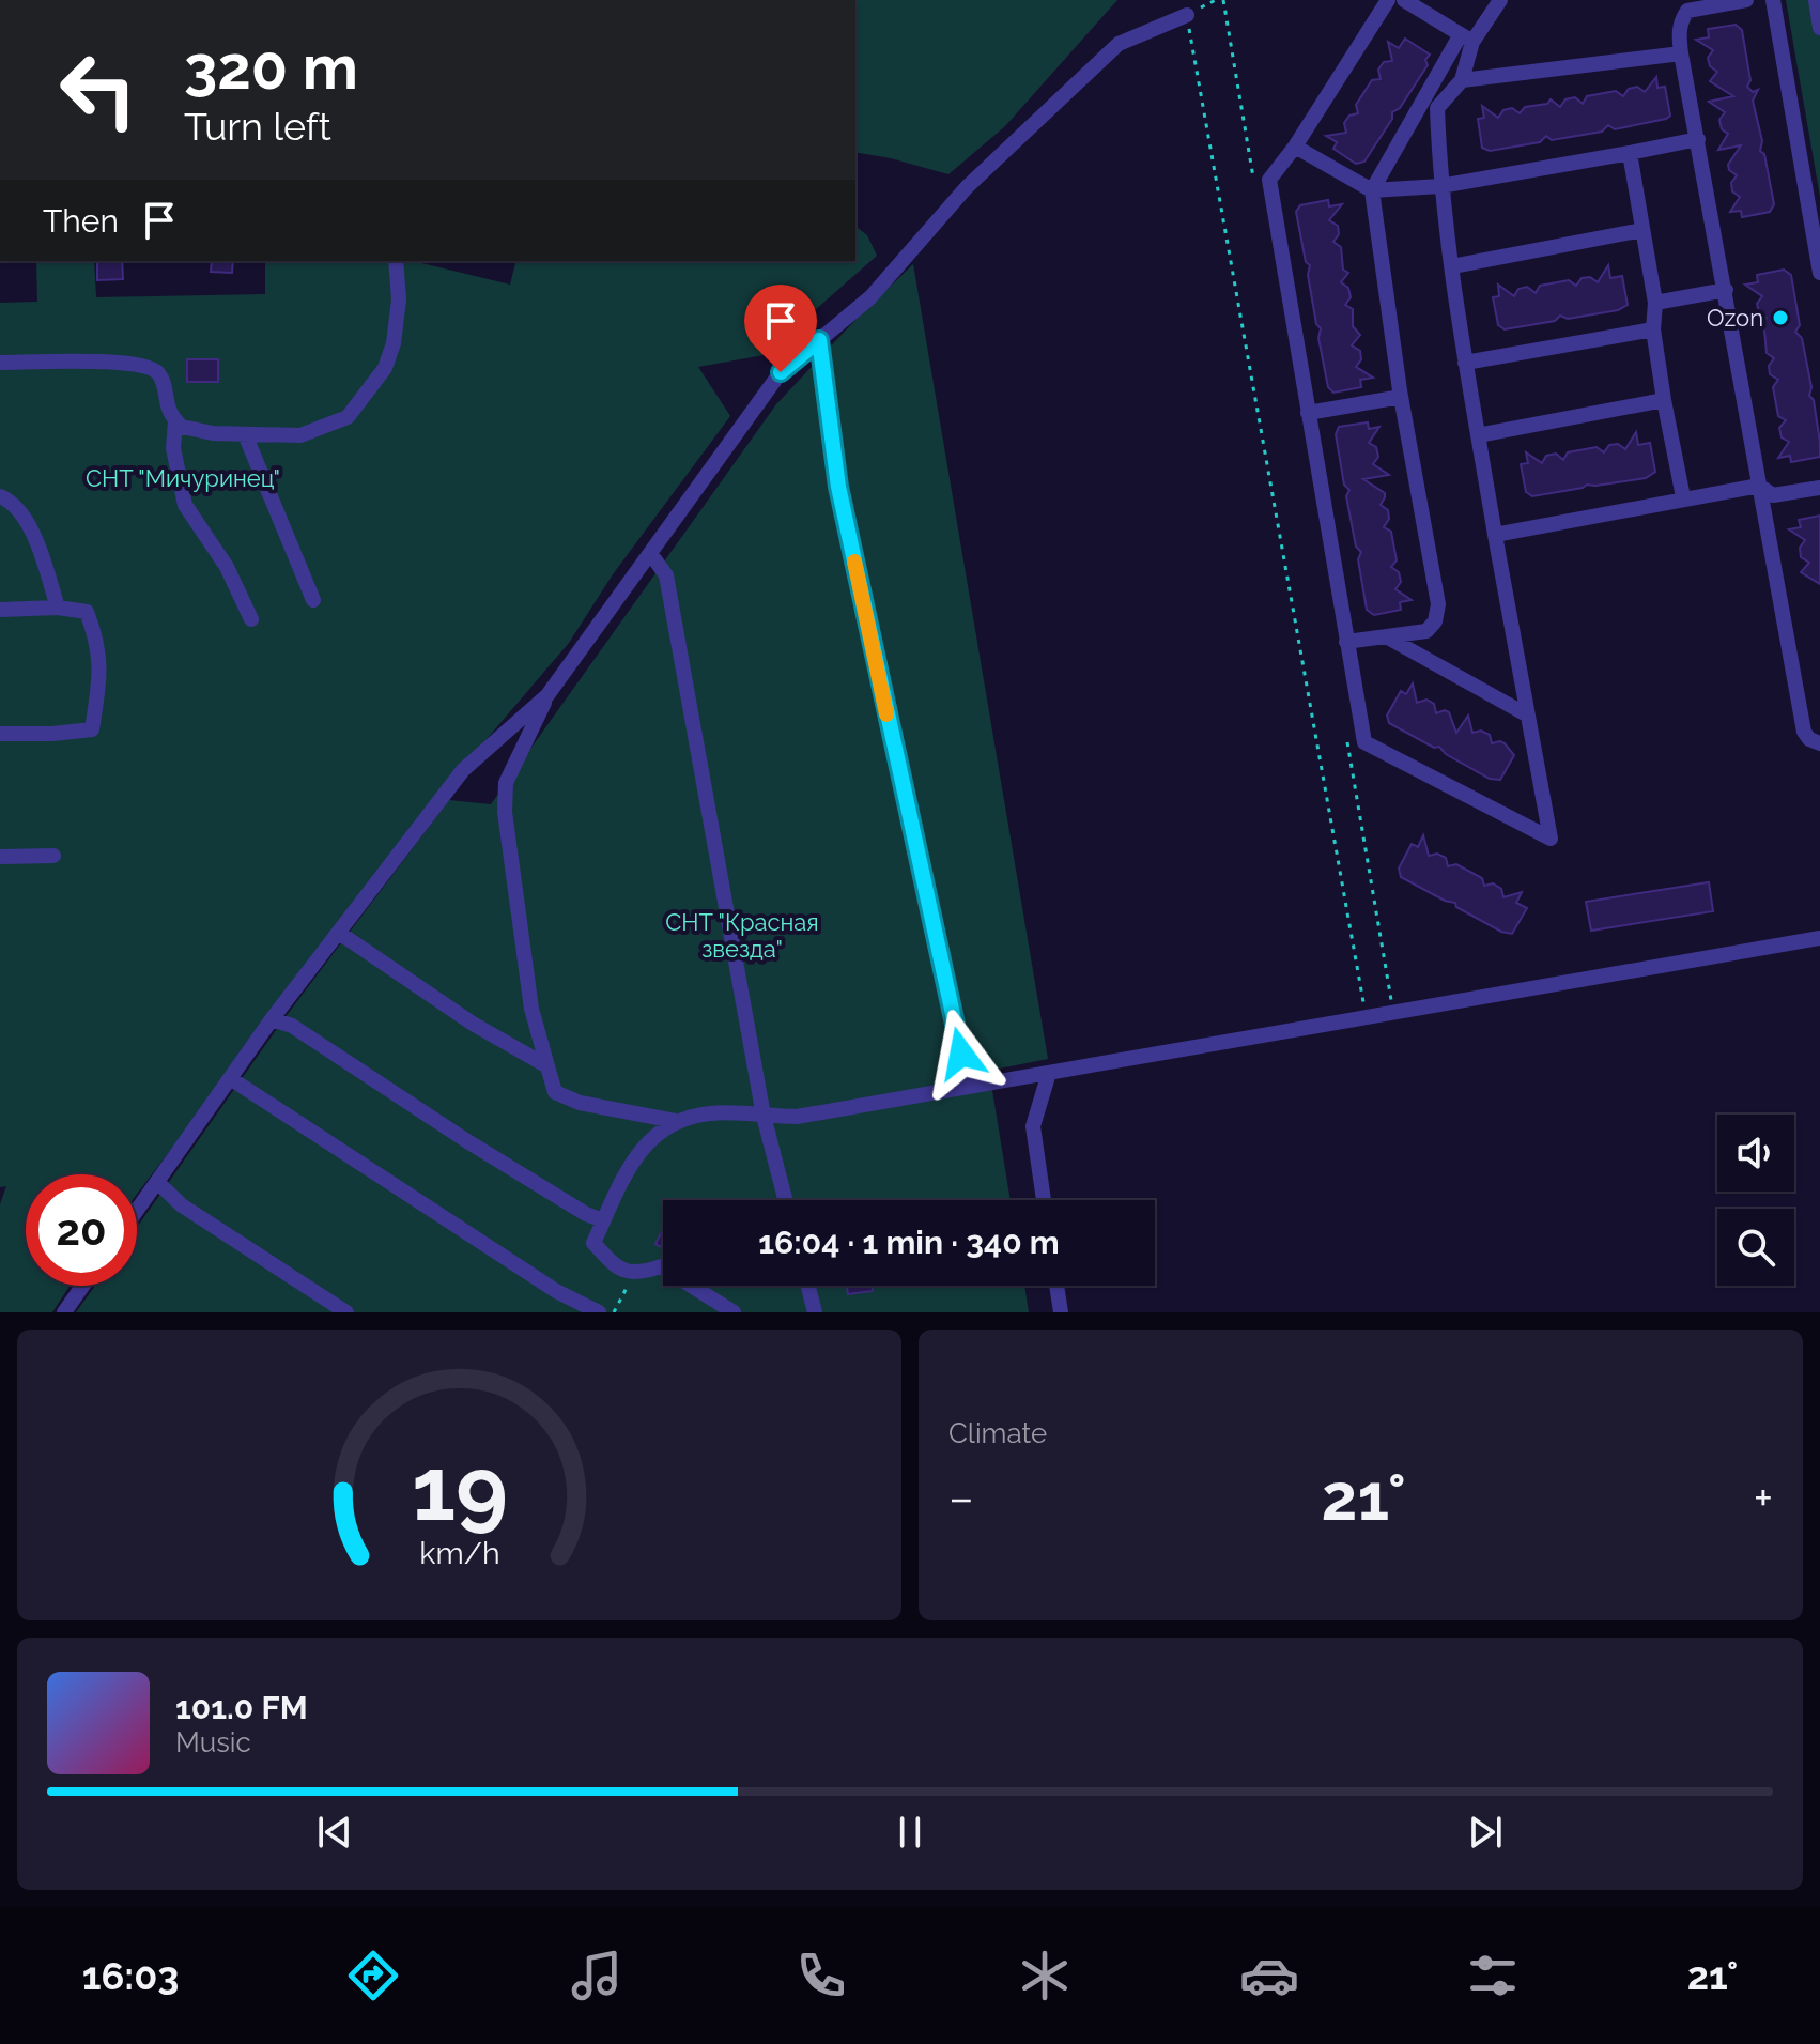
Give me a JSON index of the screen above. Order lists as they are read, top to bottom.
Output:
{
  "parks": ["СНТ \"Мичуринец\"", "СНТ \"Красная звезда\""],
  "places": ["Ozon"],
  "page": {
    "turn": ["320 m", "Turn left"],
    "then": "Then",
    "limit": "20",
    "trip": "16:04 · 1 min · 340 m",
    "tile": "Climate",
    "heat": ["−", "21°", "+"],
    "song": ["101.0 FM", "Music"],
    "tabs": ["16:03", "21°"],
    "gauge": ["19", "km/h"]
  }
}
